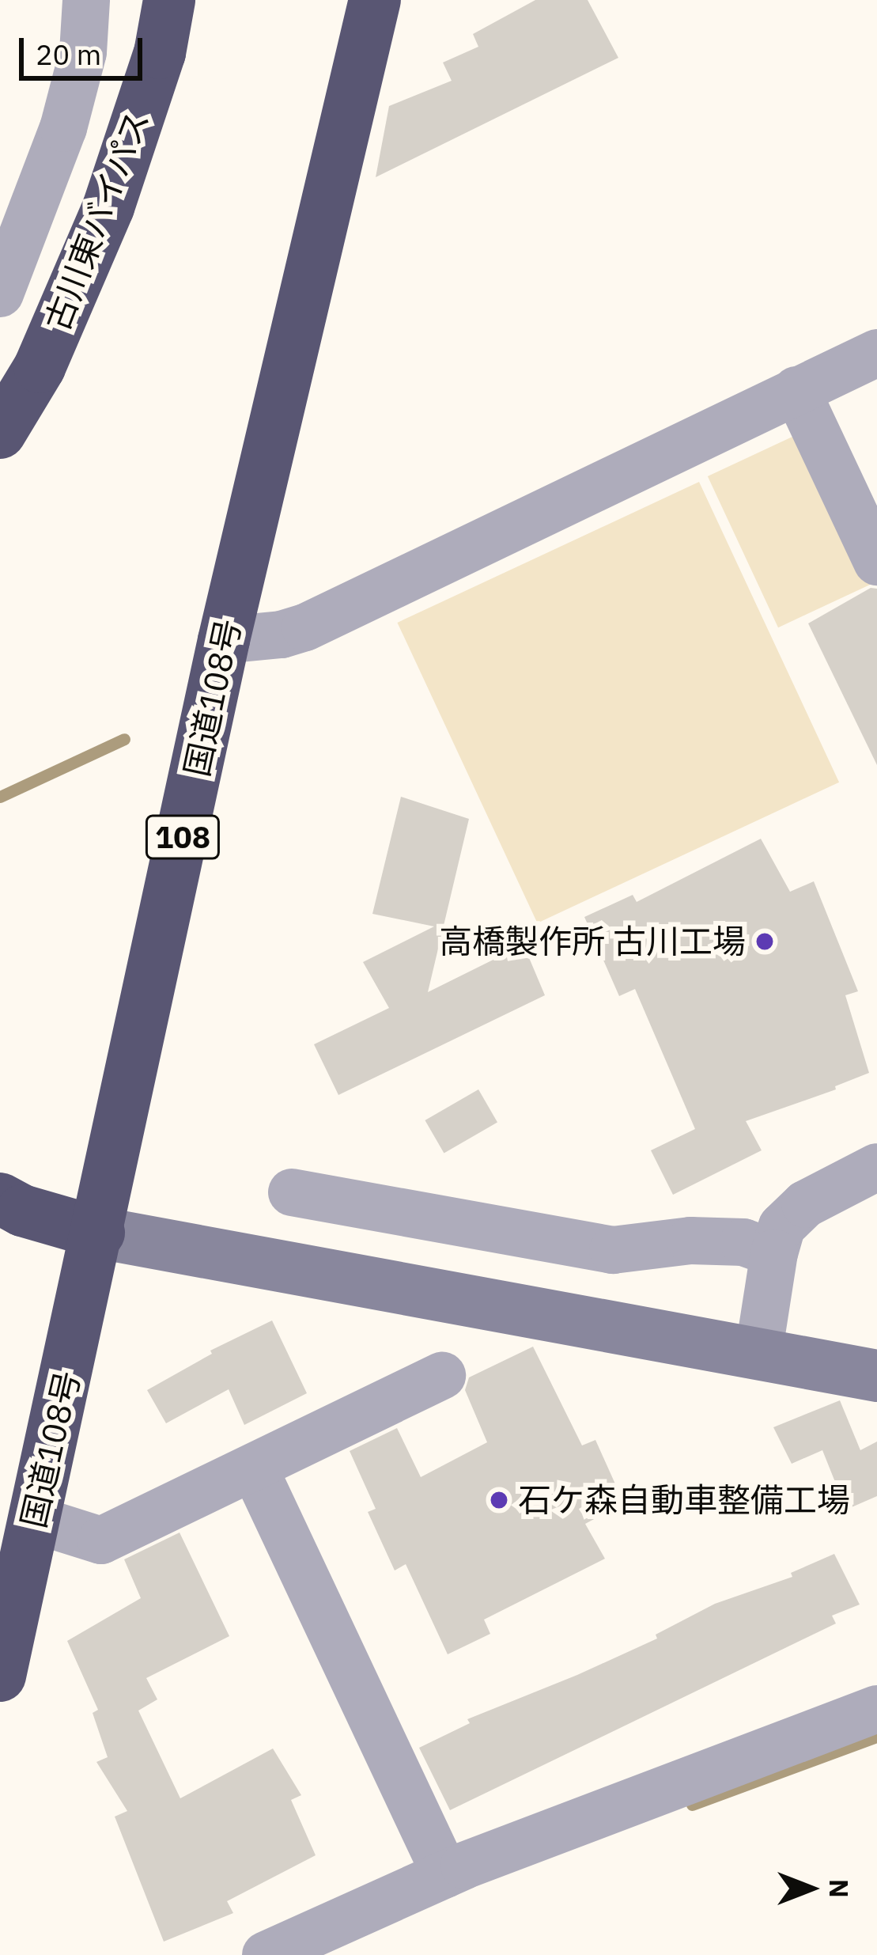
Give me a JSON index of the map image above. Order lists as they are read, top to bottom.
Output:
{
  "streets": {
    "highway": ["古川東バイパス", "国道108号", "108"]
  },
  "places": ["高橋製作所 古川工場", "石ケ森自動車整備工場"],
  "scale_bar": "20 m",
  "north": "right"
}
